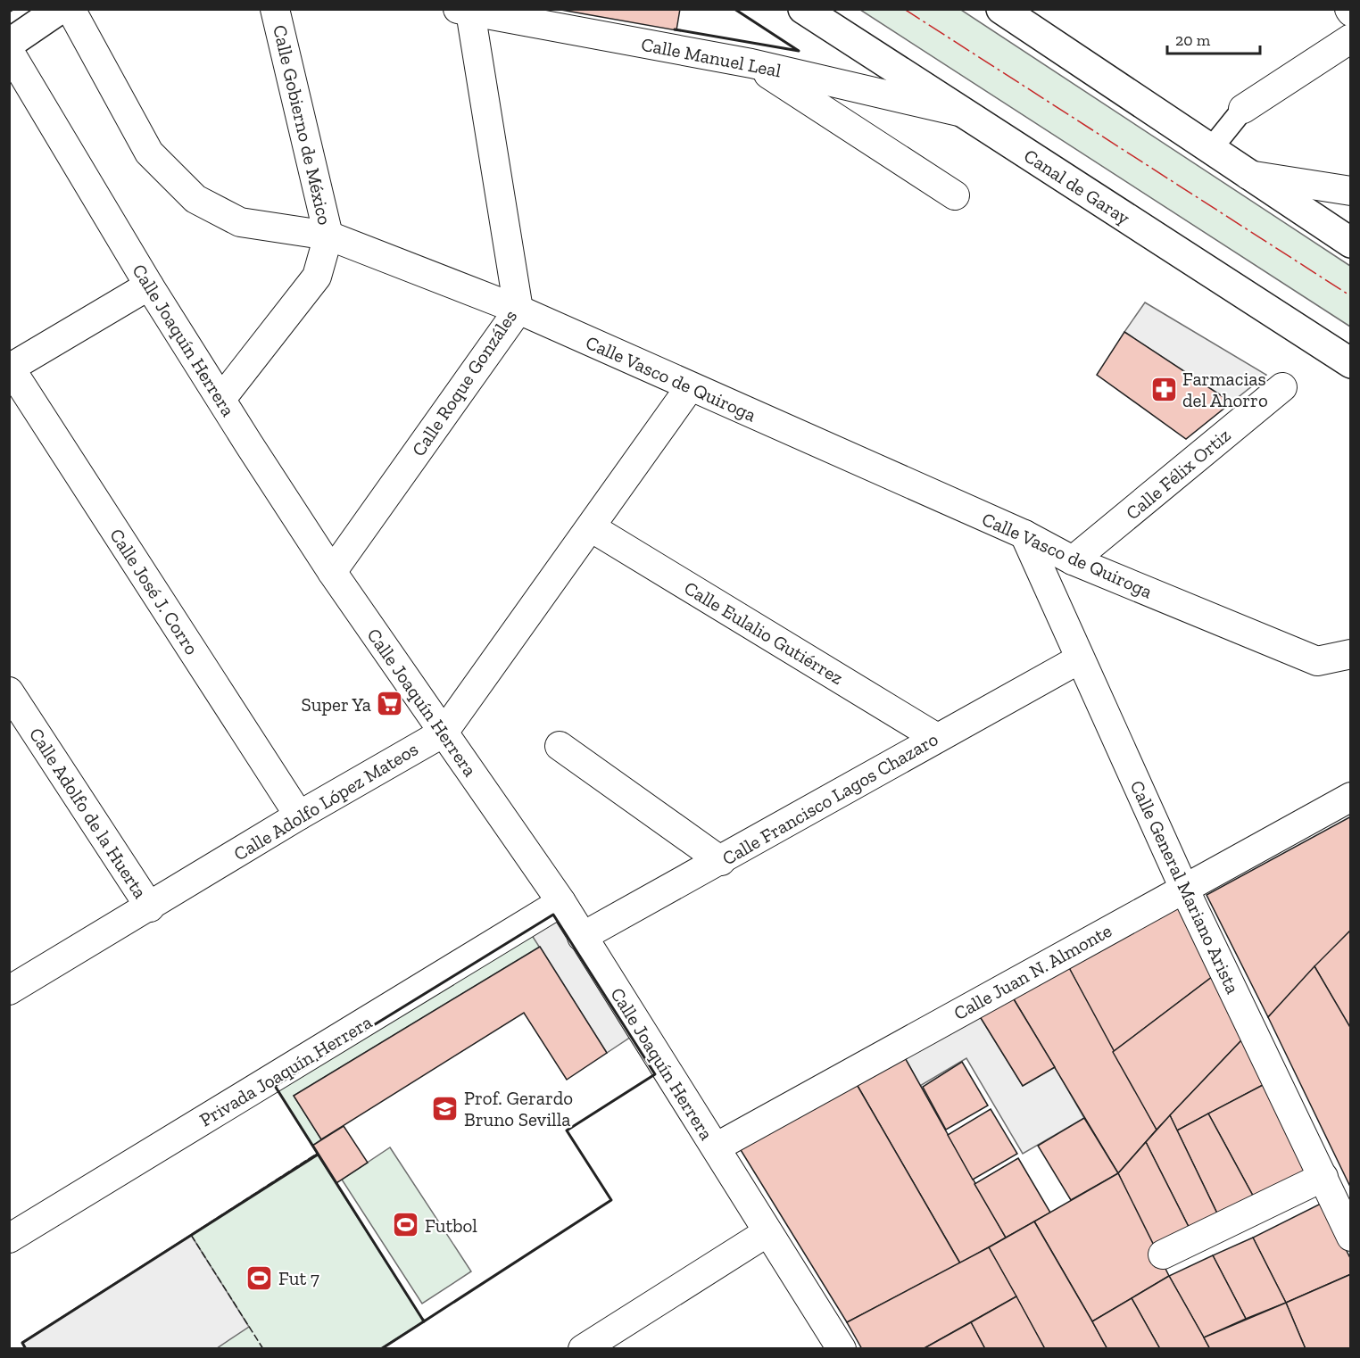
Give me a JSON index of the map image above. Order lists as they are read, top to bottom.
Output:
{
  "streets": {
    "main road": ["Canal de Garay"],
    "street": [
      "Calle Manuel Leal",
      "Calle Gobierno de México",
      "Calle Joaquín Herrera",
      "Calle Vasco de Quiroga",
      "Calle Roque Gonzáles",
      "Calle Félix Ortiz",
      "Calle José J. Corro",
      "Calle Eulalio Gutiérrez",
      "Calle Francisco Lagos Chazaro",
      "Calle Adolfo López Mateos",
      "Calle Adolfo de la Huerta",
      "Calle General Mariano Arista",
      "Calle Juan N. Almonte",
      "Privada Joaquín Herrera"
    ]
  },
  "crossings": [
    ["Calle Manuel Leal", "Canal de Garay"],
    ["Calle Manuel Leal", "Calle Roque Gonzáles"],
    ["Calle Gobierno de México", "Calle Joaquín Herrera"],
    ["Calle Gobierno de México", "Calle Vasco de Quiroga"],
    ["Calle Joaquín Herrera", "Calle Roque Gonzáles"],
    ["Calle Joaquín Herrera", "Calle Francisco Lagos Chazaro"],
    ["Calle Joaquín Herrera", "Calle Adolfo López Mateos"],
    ["Calle Joaquín Herrera", "Calle Juan N. Almonte"],
    ["Calle Joaquín Herrera", "Privada Joaquín Herrera"],
    ["Calle Vasco de Quiroga", "Calle Roque Gonzáles"],
    ["Calle Vasco de Quiroga", "Calle Félix Ortiz"],
    ["Calle Vasco de Quiroga", "Calle Adolfo López Mateos"],
    ["Calle Vasco de Quiroga", "Calle General Mariano Arista"],
    ["Calle José J. Corro", "Calle Adolfo López Mateos"],
    ["Calle Eulalio Gutiérrez", "Calle Francisco Lagos Chazaro"],
    ["Calle Eulalio Gutiérrez", "Calle Adolfo López Mateos"],
    ["Calle Francisco Lagos Chazaro", "Calle General Mariano Arista"],
    ["Calle Adolfo López Mateos", "Calle Adolfo de la Huerta"],
    ["Calle General Mariano Arista", "Calle Juan N. Almonte"]
  ],
  "places": {
    "pharmacy": ["Farmacias del Ahorro"],
    "supermarket": ["Super Ya"],
    "school or university": ["Prof. Gerardo Bruno Sevilla"],
    "sports": ["Futbol", "Fut 7"]
  },
  "scale_bar": "20 m"
}
